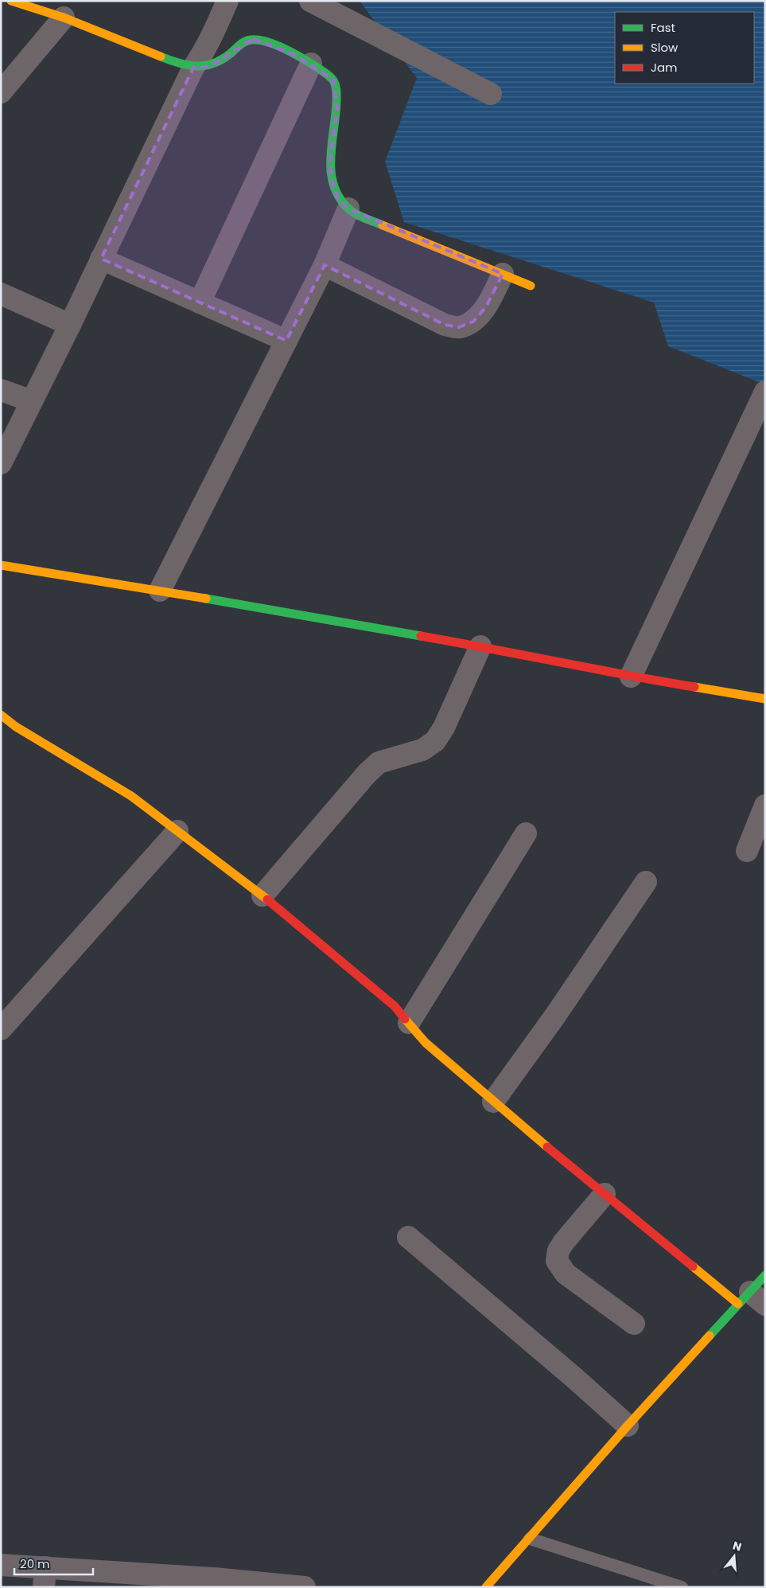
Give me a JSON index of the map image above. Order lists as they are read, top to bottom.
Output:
{
  "legend": ["Fast", "Slow", "Jam"],
  "scale_bar": "20 m",
  "north": "top"
}
